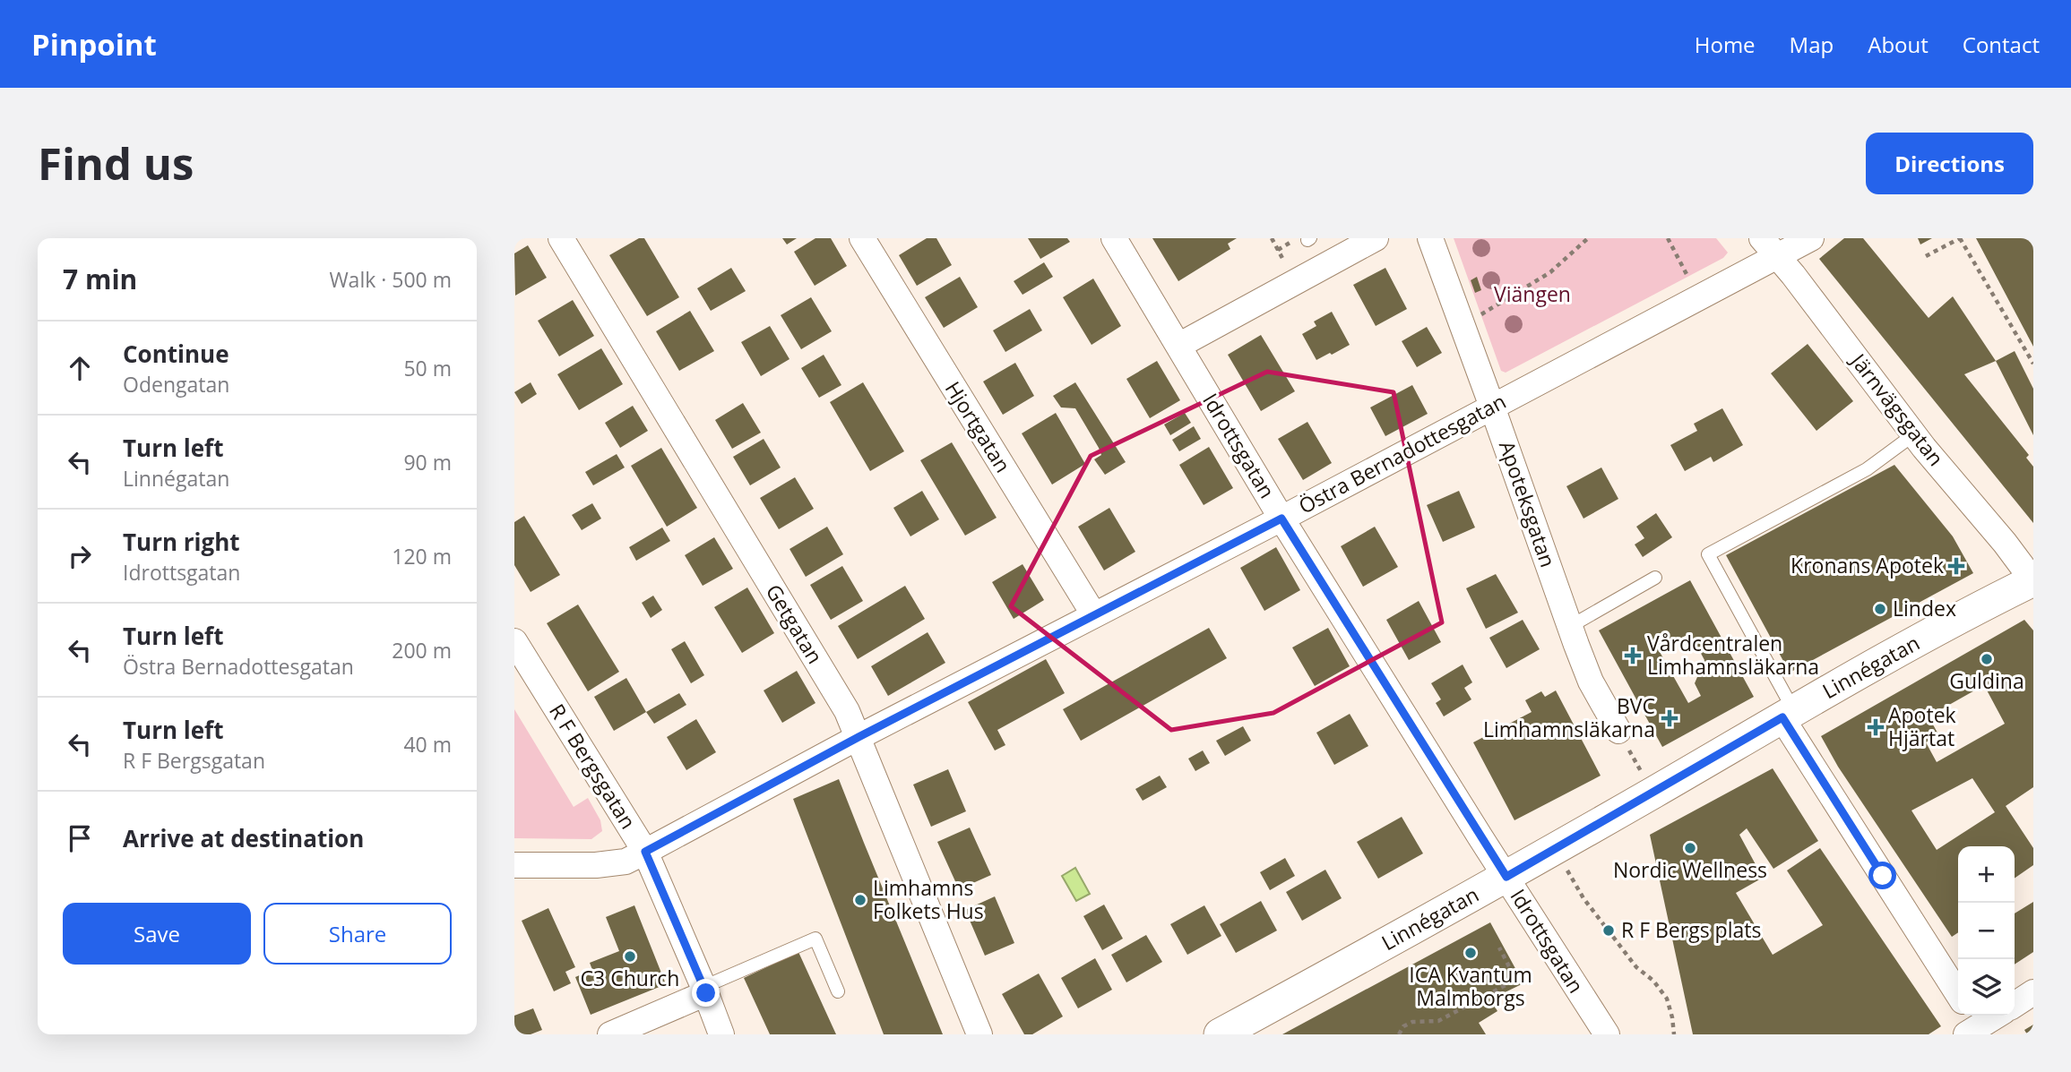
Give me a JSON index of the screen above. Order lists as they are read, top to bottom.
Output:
{
  "streets": {
    "street": [
      "Järnvägsgatan",
      "Hjortgatan",
      "Idrottsgatan",
      "Östra Bernadottesgatan",
      "Apoteksgatan",
      "Getgatan",
      "Linnégatan",
      "R F Bergsgatan"
    ]
  },
  "crossings": [
    ["Järnvägsgatan", "Östra Bernadottesgatan"],
    ["Järnvägsgatan", "Linnégatan"],
    ["Hjortgatan", "Östra Bernadottesgatan"],
    ["Idrottsgatan", "Östra Bernadottesgatan"],
    ["Idrottsgatan", "Linnégatan"],
    ["Östra Bernadottesgatan", "Apoteksgatan"],
    ["Östra Bernadottesgatan", "Getgatan"],
    ["Östra Bernadottesgatan", "R F Bergsgatan"]
  ],
  "parks": ["Viängen"],
  "places": {
    "health": [
      "Kronans Apotek",
      "Vårdcentralen Limhamnsläkarna",
      "BVC Limhamnsläkarna",
      "Apotek Hjärtat"
    ],
    "other": [
      "Lindex",
      "Guldina",
      "Nordic Wellness",
      "Limhamns Folkets Hus",
      "R F Bergs plats",
      "ICA Kvantum Malmborgs",
      "C3 Church"
    ]
  },
  "page": {
    "header": "Pinpoint",
    "nav": [
      "Home",
      "Map",
      "About",
      "Contact"
    ],
    "buttons": [
      "Directions",
      ["Save", "Share"]
    ],
    "title": "Find us",
    "heading": ["7 min", "Walk · 500 m"],
    "list": [
      ["Continue", "Odengatan", "50 m"],
      ["Turn left", "Linnégatan", "90 m"],
      ["Turn right", "Idrottsgatan", "120 m"],
      ["Turn left", "Östra Bernadottesgatan", "200 m"],
      ["Turn left", "R F Bergsgatan", "40 m"],
      "Arrive at destination"
    ],
    "map_buttons": ["+", "−"]
  }
}
